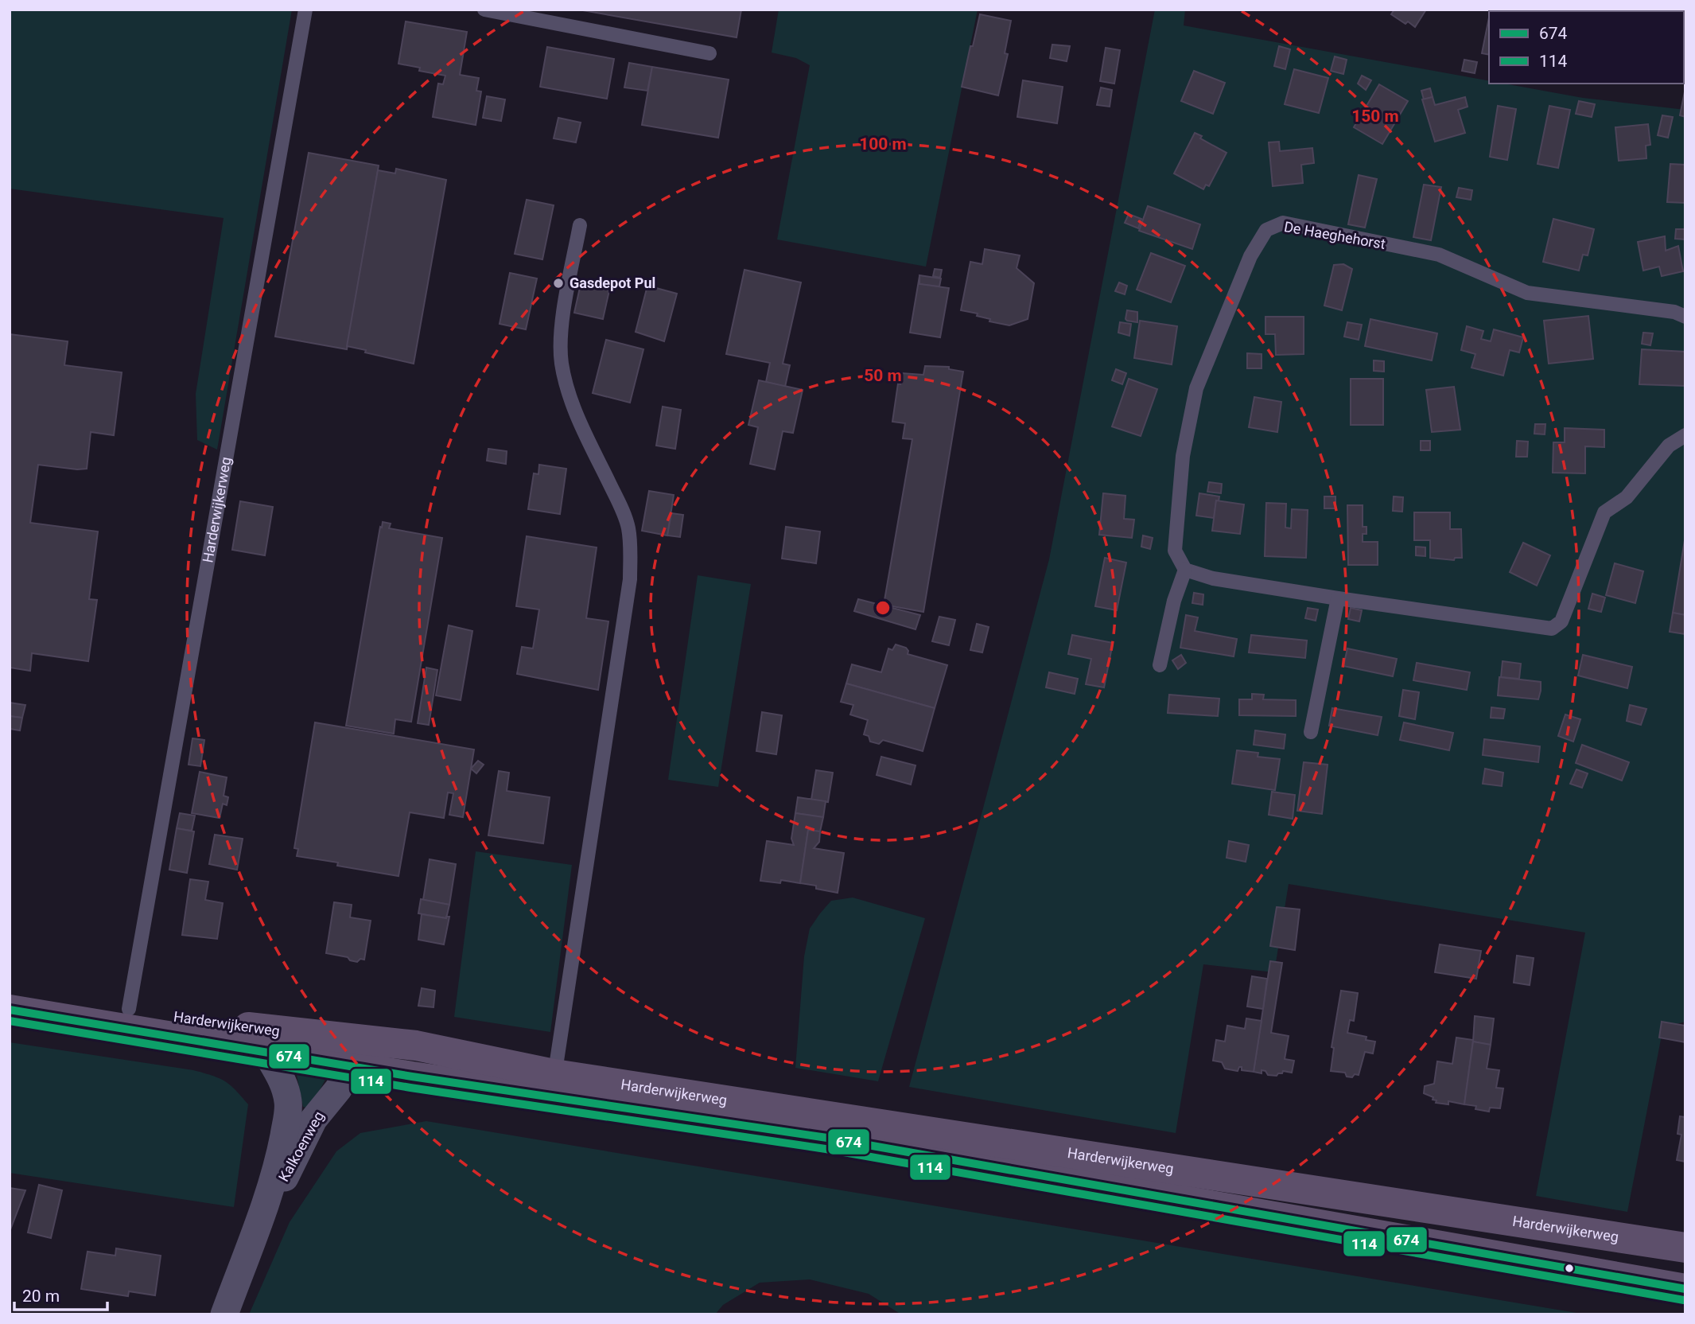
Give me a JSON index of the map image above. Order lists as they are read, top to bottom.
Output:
{
  "streets": {
    "main road": ["Harderwijkerweg"],
    "street": ["Kalkoenweg"],
    "lane": ["De Haeghehorst"]
  },
  "crossings": [
    ["Harderwijkerweg", "Kalkoenweg"]
  ],
  "places": ["Gasdepot Pul"],
  "lines": ["transit line 674", "transit line 114"],
  "legend": ["674", "114"],
  "scale_bar": "20 m",
  "rings": ["150 m", "100 m", "50 m"]
}
